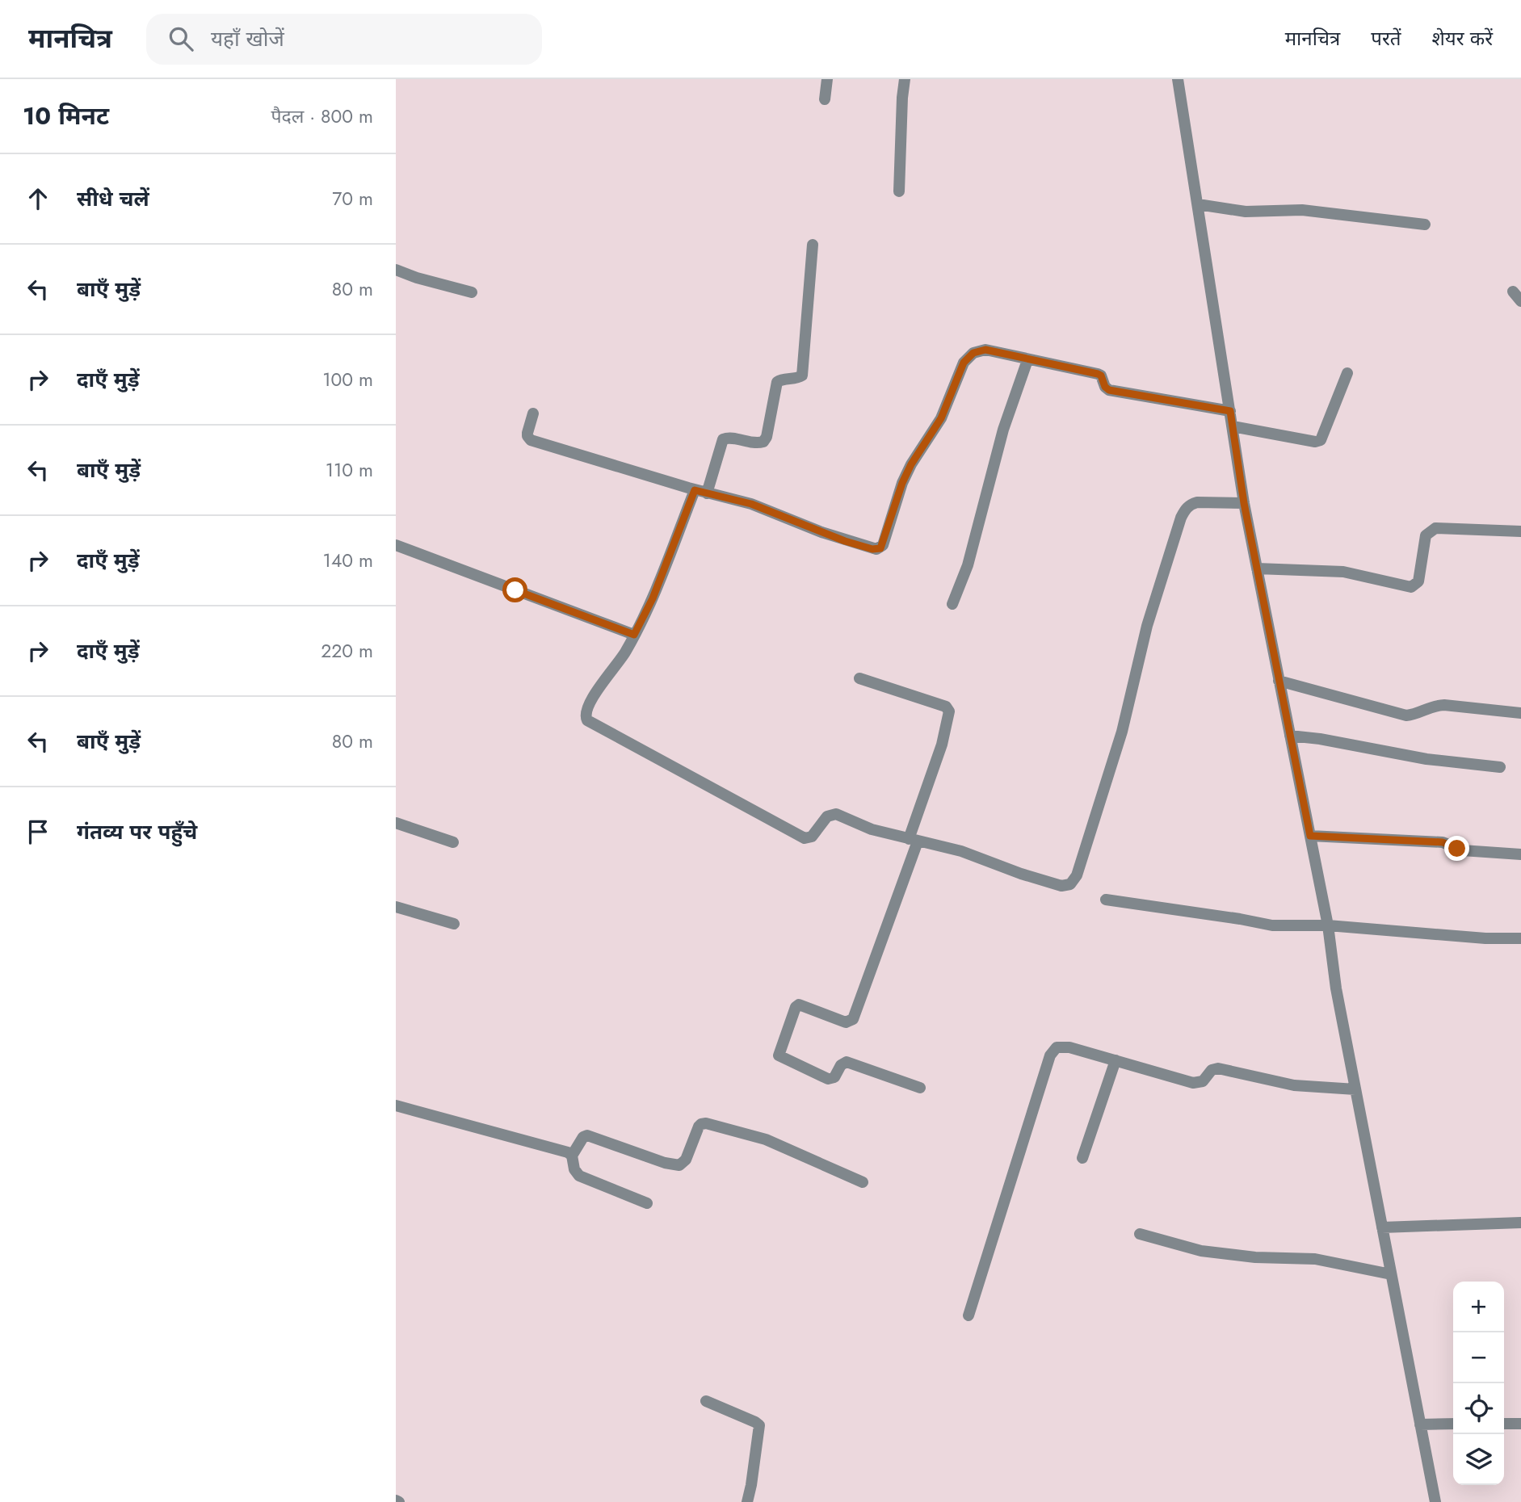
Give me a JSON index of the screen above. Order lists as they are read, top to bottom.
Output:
{
  "page": {
    "header": "मानचित्र",
    "search": "यहाँ खोजें",
    "nav": ["मानचित्र", "परतें", "शेयर करें"],
    "heading": ["10 मिनट", "पैदल · 800 m"],
    "list": [
      ["सीधे चलें", "70 m"],
      ["बाएँ मुड़ें", "80 m"],
      ["दाएँ मुड़ें", "100 m"],
      ["बाएँ मुड़ें", "110 m"],
      ["दाएँ मुड़ें", "140 m"],
      ["दाएँ मुड़ें", "220 m"],
      ["बाएँ मुड़ें", "80 m"],
      "गंतव्य पर पहुँचे"
    ],
    "map_buttons": ["+", "−"]
  }
}
